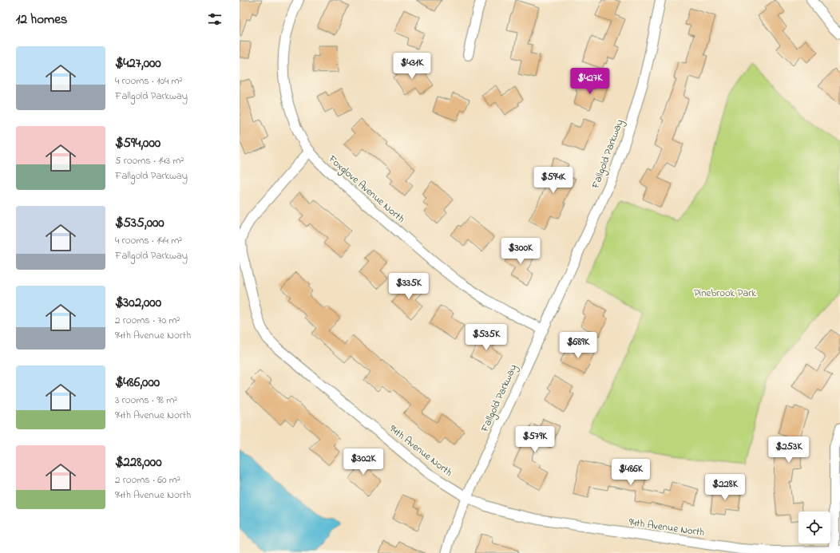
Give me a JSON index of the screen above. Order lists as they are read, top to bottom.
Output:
{
  "streets": {
    "street": ["Fallgold Parkway", "Foxglove Avenue North", "94th Avenue North"]
  },
  "crossings": [
    ["Fallgold Parkway", "Foxglove Avenue North"],
    ["Fallgold Parkway", "94th Avenue North"],
    ["Foxglove Avenue North", "94th Avenue North"]
  ],
  "parks": ["Pinebrook Park"],
  "page": {
    "heading": "12 homes",
    "list": [
      {
        "name": "$427,000",
        "note": "4 rooms · 104 m² · Fallgold Parkway"
      },
      {
        "name": "$594,000",
        "note": "5 rooms · 143 m² · Fallgold Parkway"
      },
      {
        "name": "$535,000",
        "note": "4 rooms · 144 m² · Fallgold Parkway"
      },
      {
        "name": "$302,000",
        "note": "2 rooms · 70 m² · 94th Avenue North"
      },
      {
        "name": "$486,000",
        "note": "3 rooms · 98 m² · 94th Avenue North"
      },
      {
        "name": "$228,000",
        "note": "2 rooms · 60 m² · 94th Avenue North"
      }
    ],
    "price": [
      "$431K",
      "$427K",
      "$594K",
      "$300K",
      "$335K",
      "$535K",
      "$689K",
      "$579K",
      "$253K",
      "$302K",
      "$486K",
      "$228K"
    ]
  }
}
